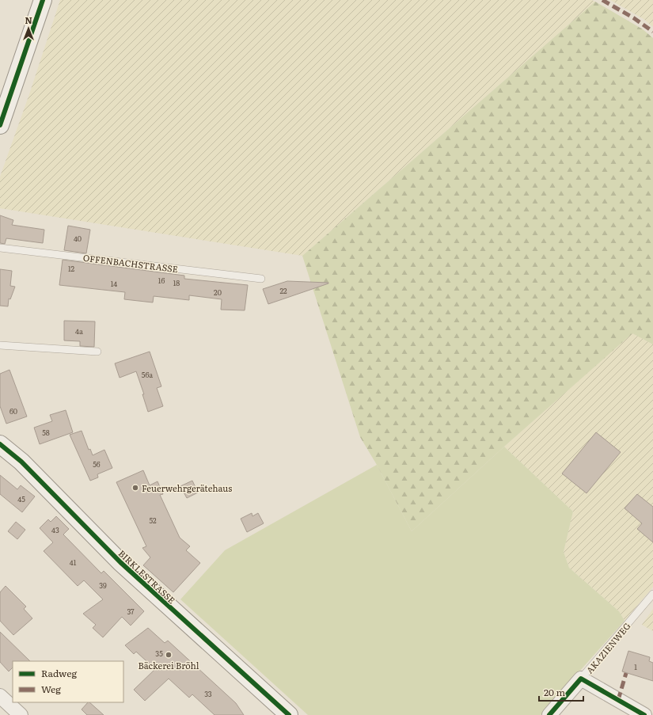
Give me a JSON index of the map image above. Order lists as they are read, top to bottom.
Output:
{
  "streets": {
    "street": ["BIRKLESTRASSE", "AKAZIENWEG"],
    "lane": ["OFFENBACHSTRASSE"]
  },
  "places": ["Feuerwehrgerätehaus", "Bäckerei Bröhl"],
  "house_numbers": [
    "40",
    "12",
    "16",
    "18",
    "14",
    "22",
    "20",
    "4a",
    "56a",
    "60",
    "58",
    "56",
    "45",
    "52",
    "43",
    "41",
    "39",
    "37",
    "35",
    "1",
    "33"
  ],
  "legend": ["Radweg", "Weg"],
  "scale_bar": "20 m",
  "north": "top"
}
